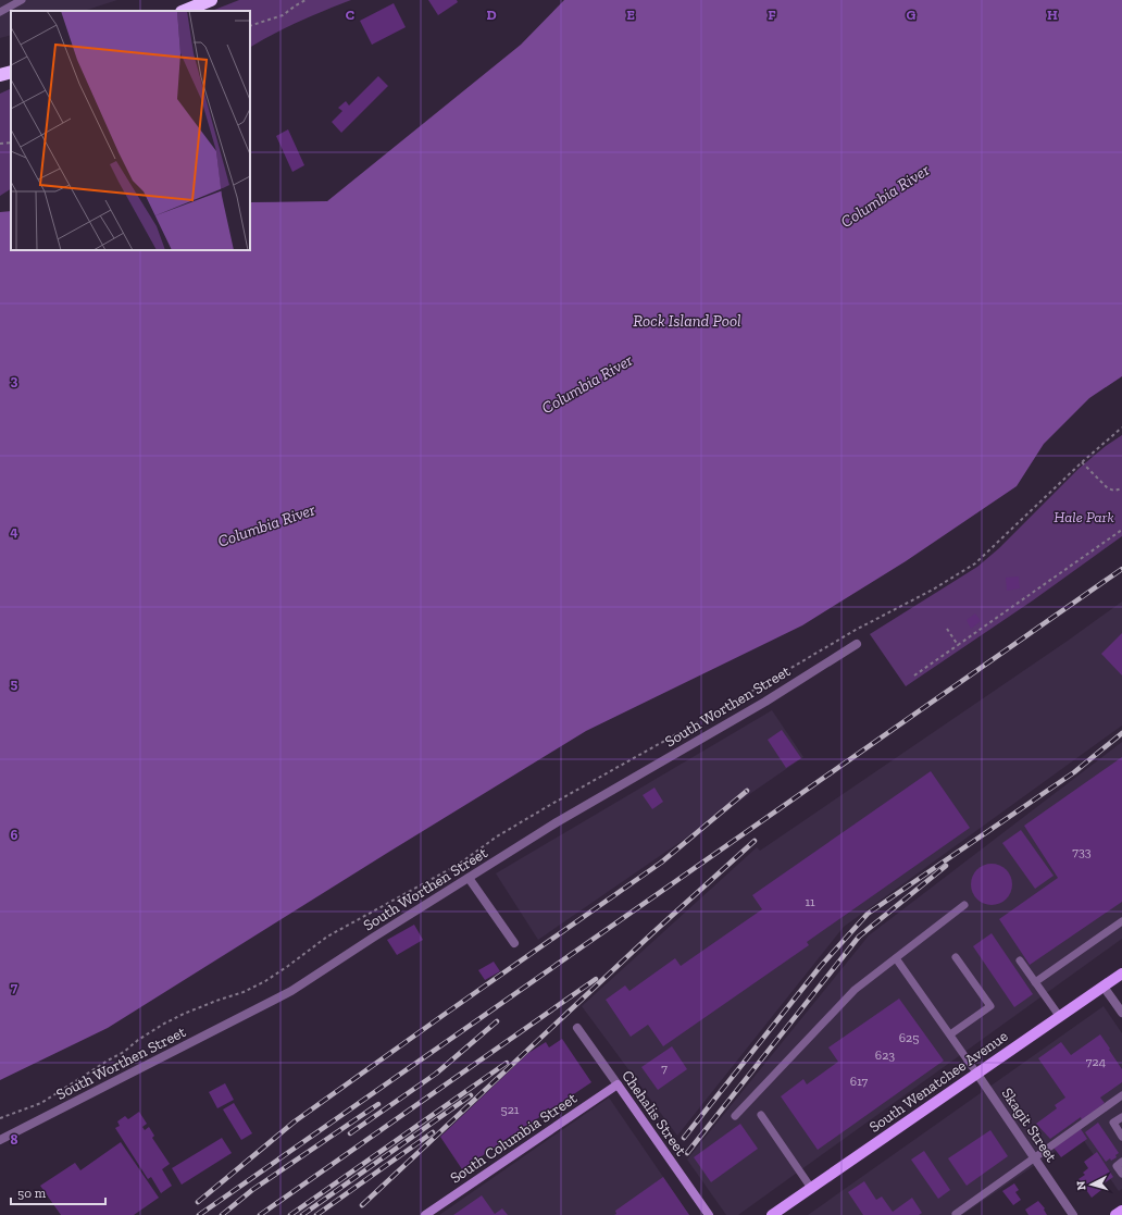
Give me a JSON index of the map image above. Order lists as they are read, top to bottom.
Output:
{
  "streets": {
    "main road": ["South Wenatchee Avenue"],
    "street": [
      "South Worthen Street",
      "Chehalis Street",
      "Skagit Street",
      "South Columbia Street"
    ]
  },
  "crossings": [
    ["South Wenatchee Avenue", "Skagit Street"],
    ["Chehalis Street", "South Columbia Street"]
  ],
  "water": ["Columbia River", "Rock Island Pool"],
  "parks": ["Hale Park"],
  "house_numbers": [
    "733",
    "11",
    "625",
    "623",
    "724",
    "7",
    "617",
    "521"
  ],
  "scale_bar": "50 m",
  "north": "left",
  "grid": {
    "columns": [
      "C",
      "D",
      "E",
      "F",
      "G",
      "H"
    ],
    "rows": [
      "3",
      "4",
      "5",
      "6",
      "7",
      "8"
    ]
  }
}
